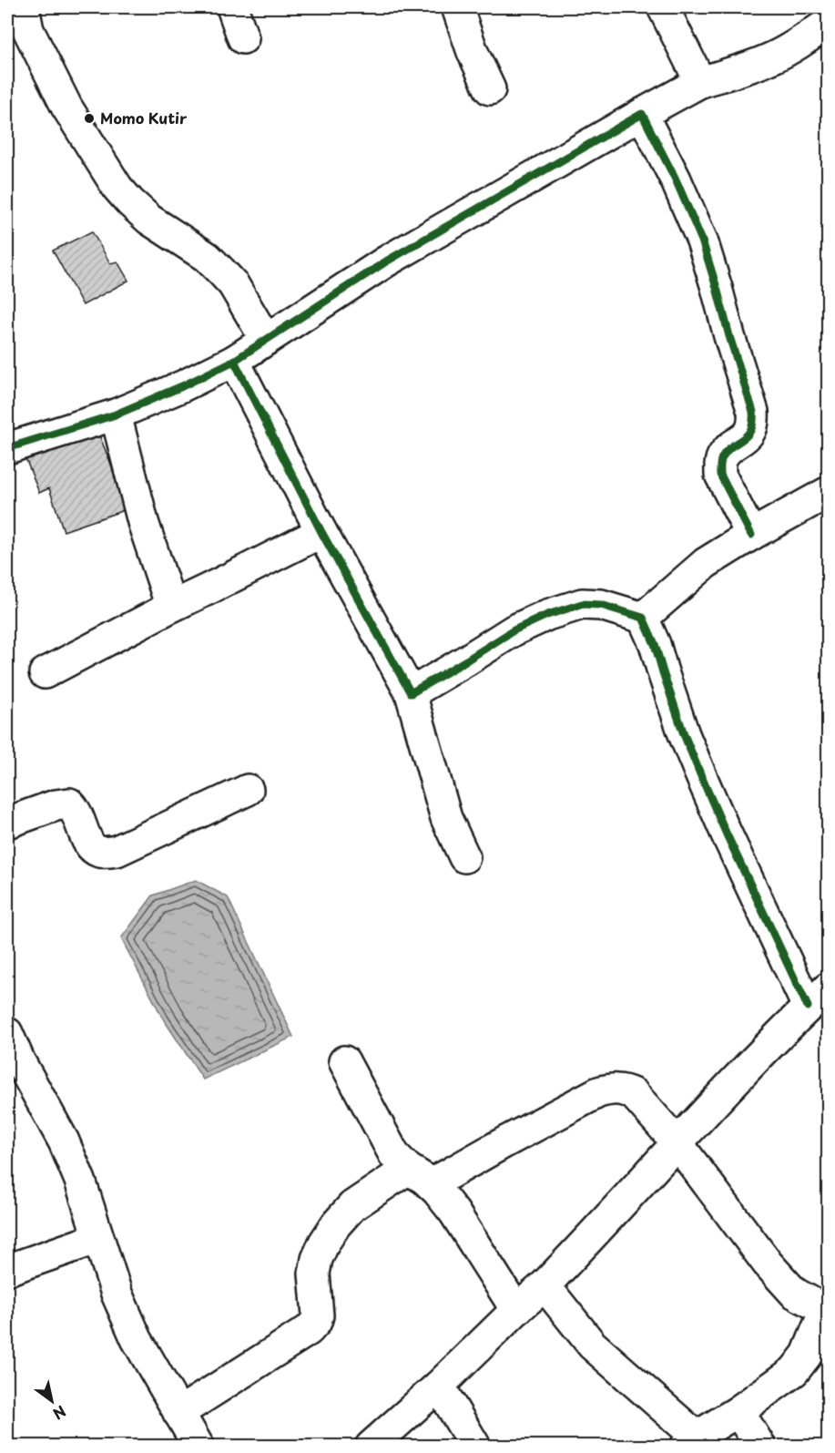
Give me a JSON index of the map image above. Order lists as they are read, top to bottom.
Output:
{
  "places": ["Momo Kutir"],
  "north": "bottom right"
}
